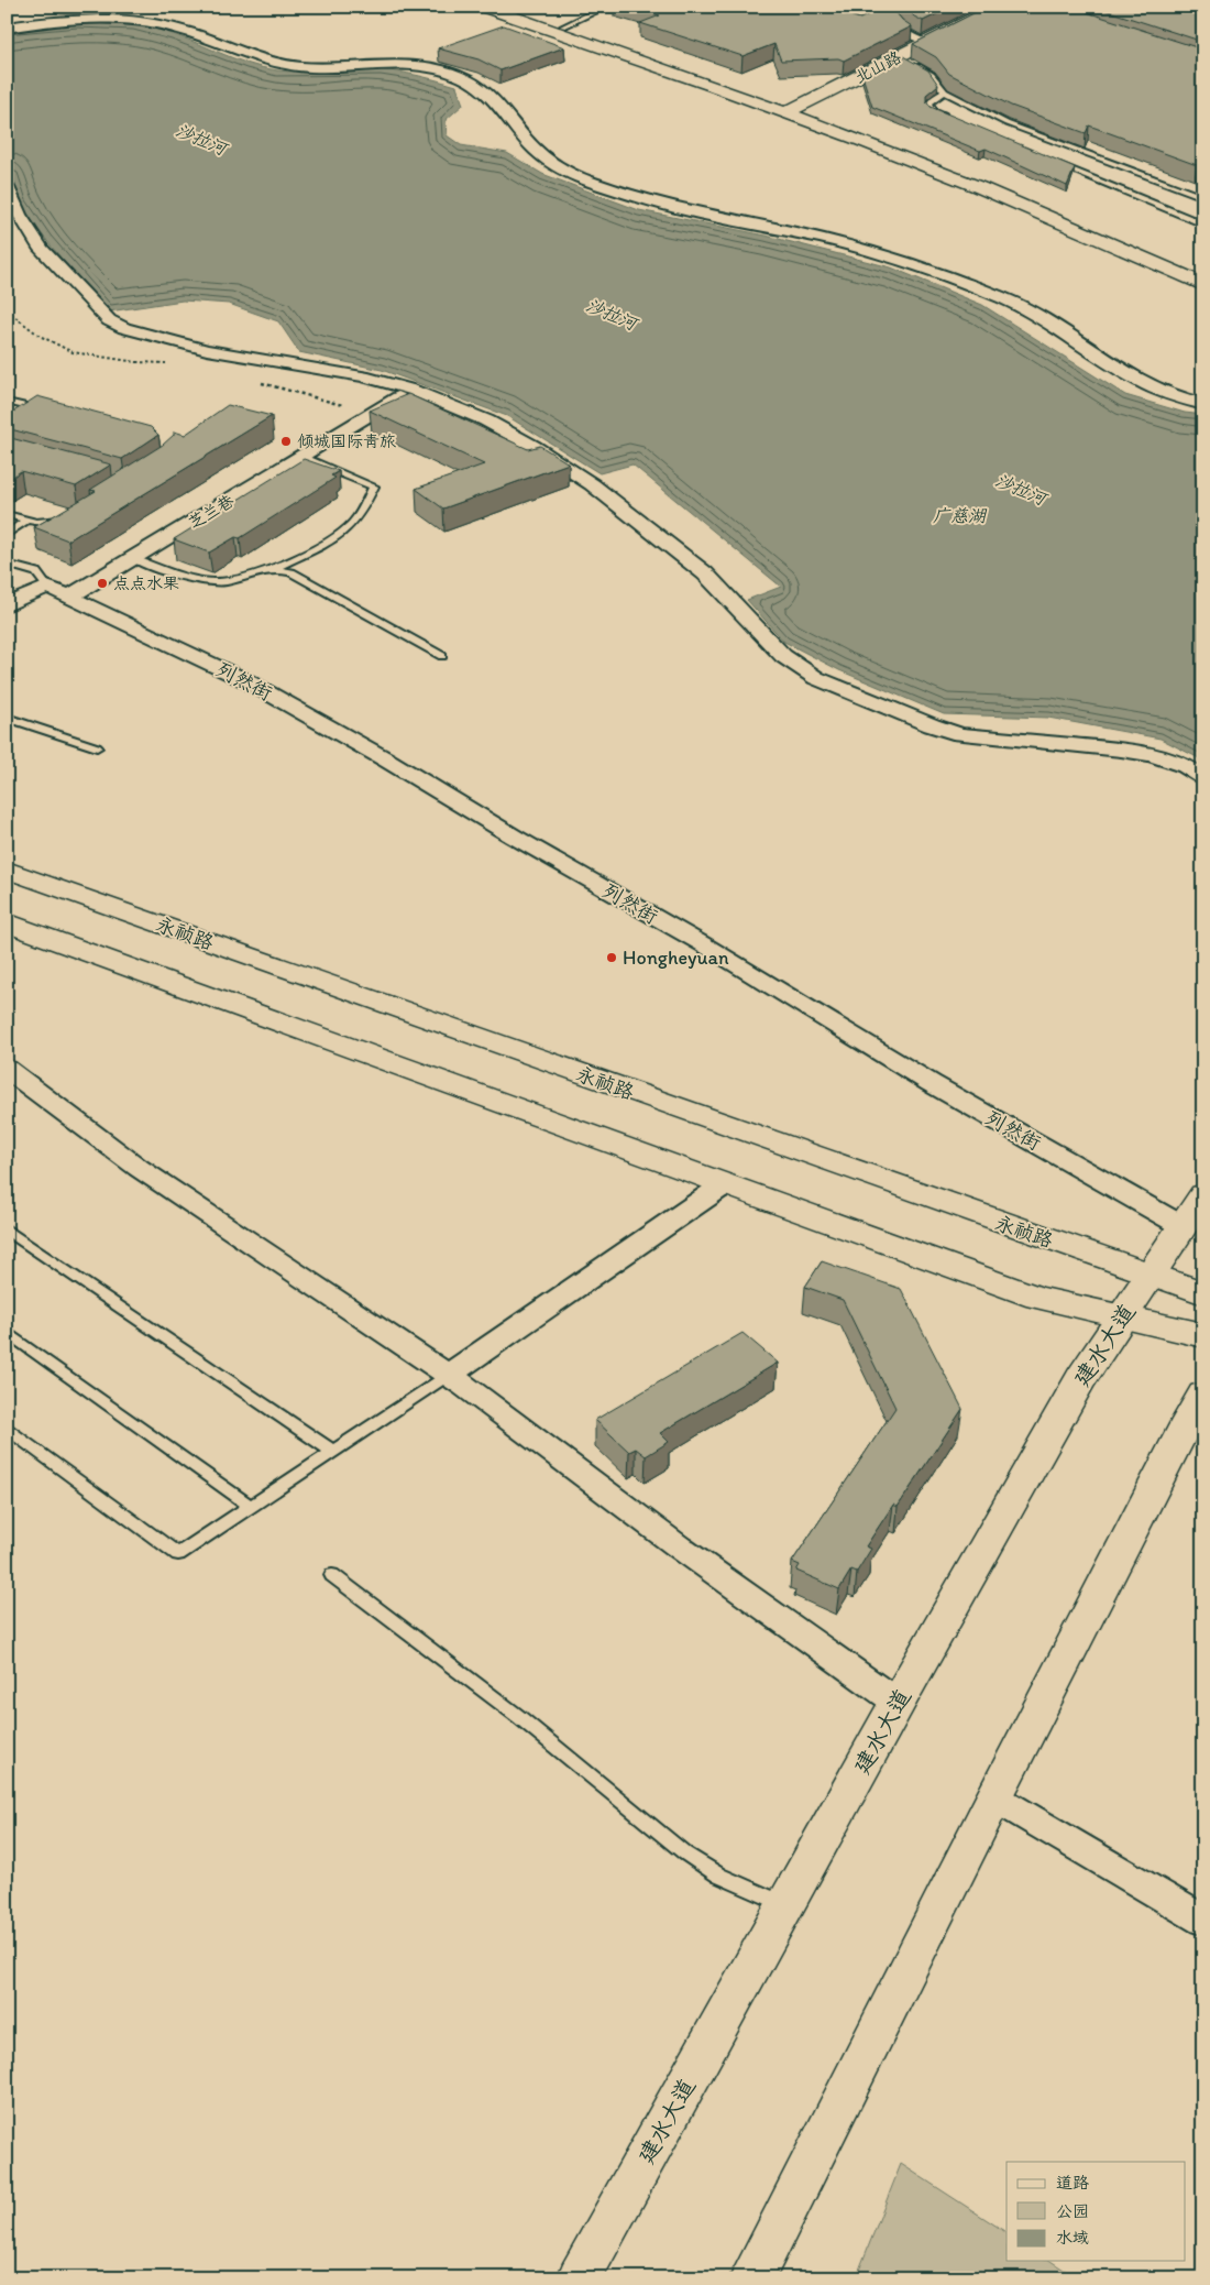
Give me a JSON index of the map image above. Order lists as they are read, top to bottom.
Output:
{
  "streets": {
    "main road": ["北山路", "永祯路", "建水大道"],
    "street": ["芝兰巷", "列然街"]
  },
  "crossings": [
    ["芝兰巷", "列然街"],
    ["列然街", "建水大道"],
    ["永祯路", "建水大道"]
  ],
  "water": ["沙拉河", "广慈湖"],
  "places": ["倾城国际青旅", "点点水果", "Hongheyuan"],
  "legend": ["道路", "公园", "水域"]
}
